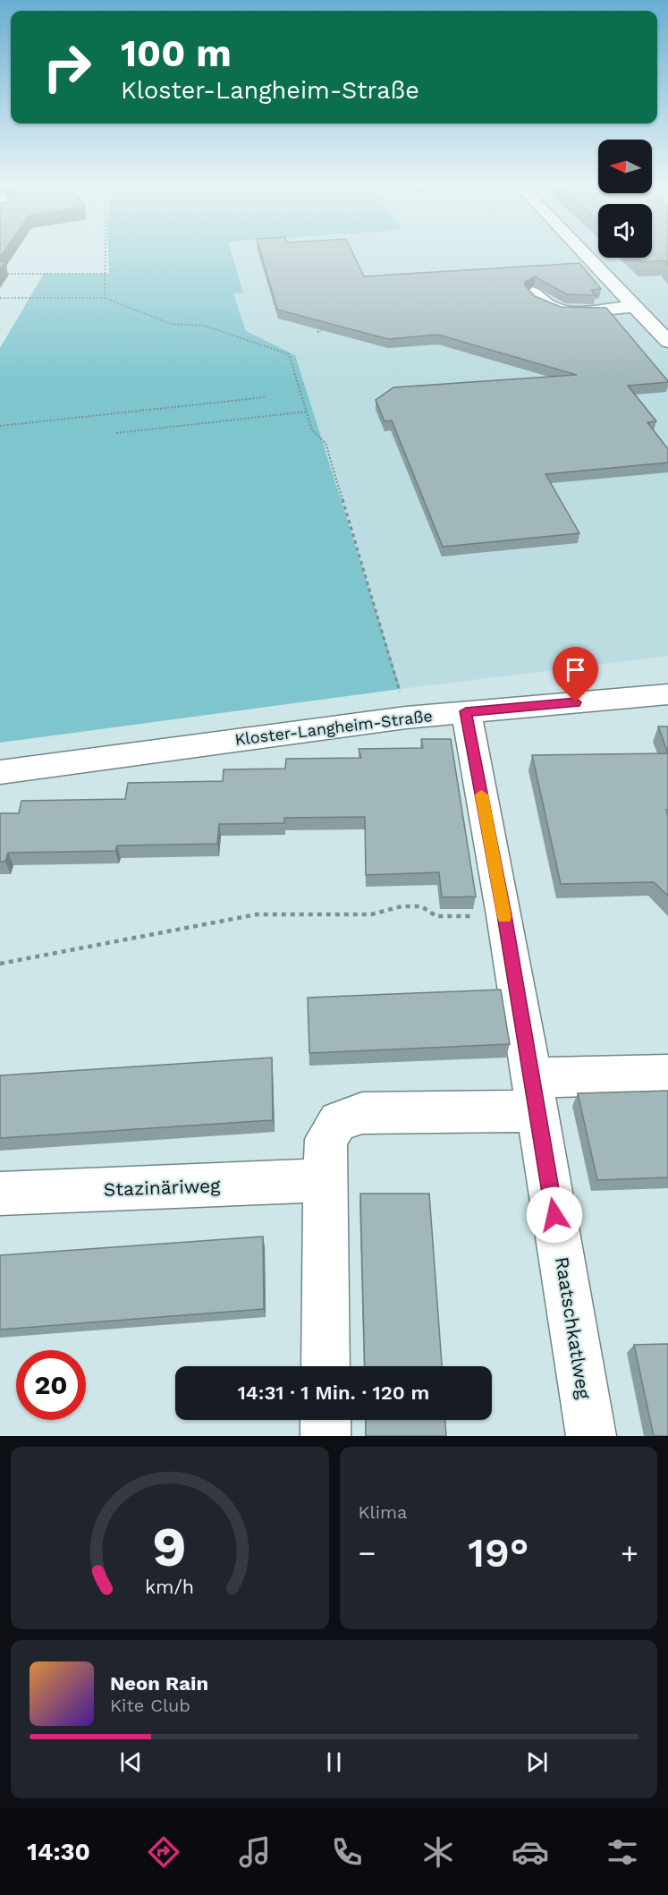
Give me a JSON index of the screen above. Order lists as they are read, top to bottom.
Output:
{
  "streets": {
    "street": ["Kloster-Langheim-Straße", "Stazinäriweg", "Raatschkatlweg"]
  },
  "crossings": [
    ["Kloster-Langheim-Straße", "Raatschkatlweg"]
  ],
  "north": "left",
  "page": {
    "turn": ["100 m", "Kloster-Langheim-Straße"],
    "limit": "20",
    "trip": "14:31 · 1 Min. · 120 m",
    "tile": "Klima",
    "heat": ["−", "19°", "+"],
    "song": ["Neon Rain", "Kite Club"],
    "tabs": "14:30",
    "gauge": ["9", "km/h"]
  }
}
